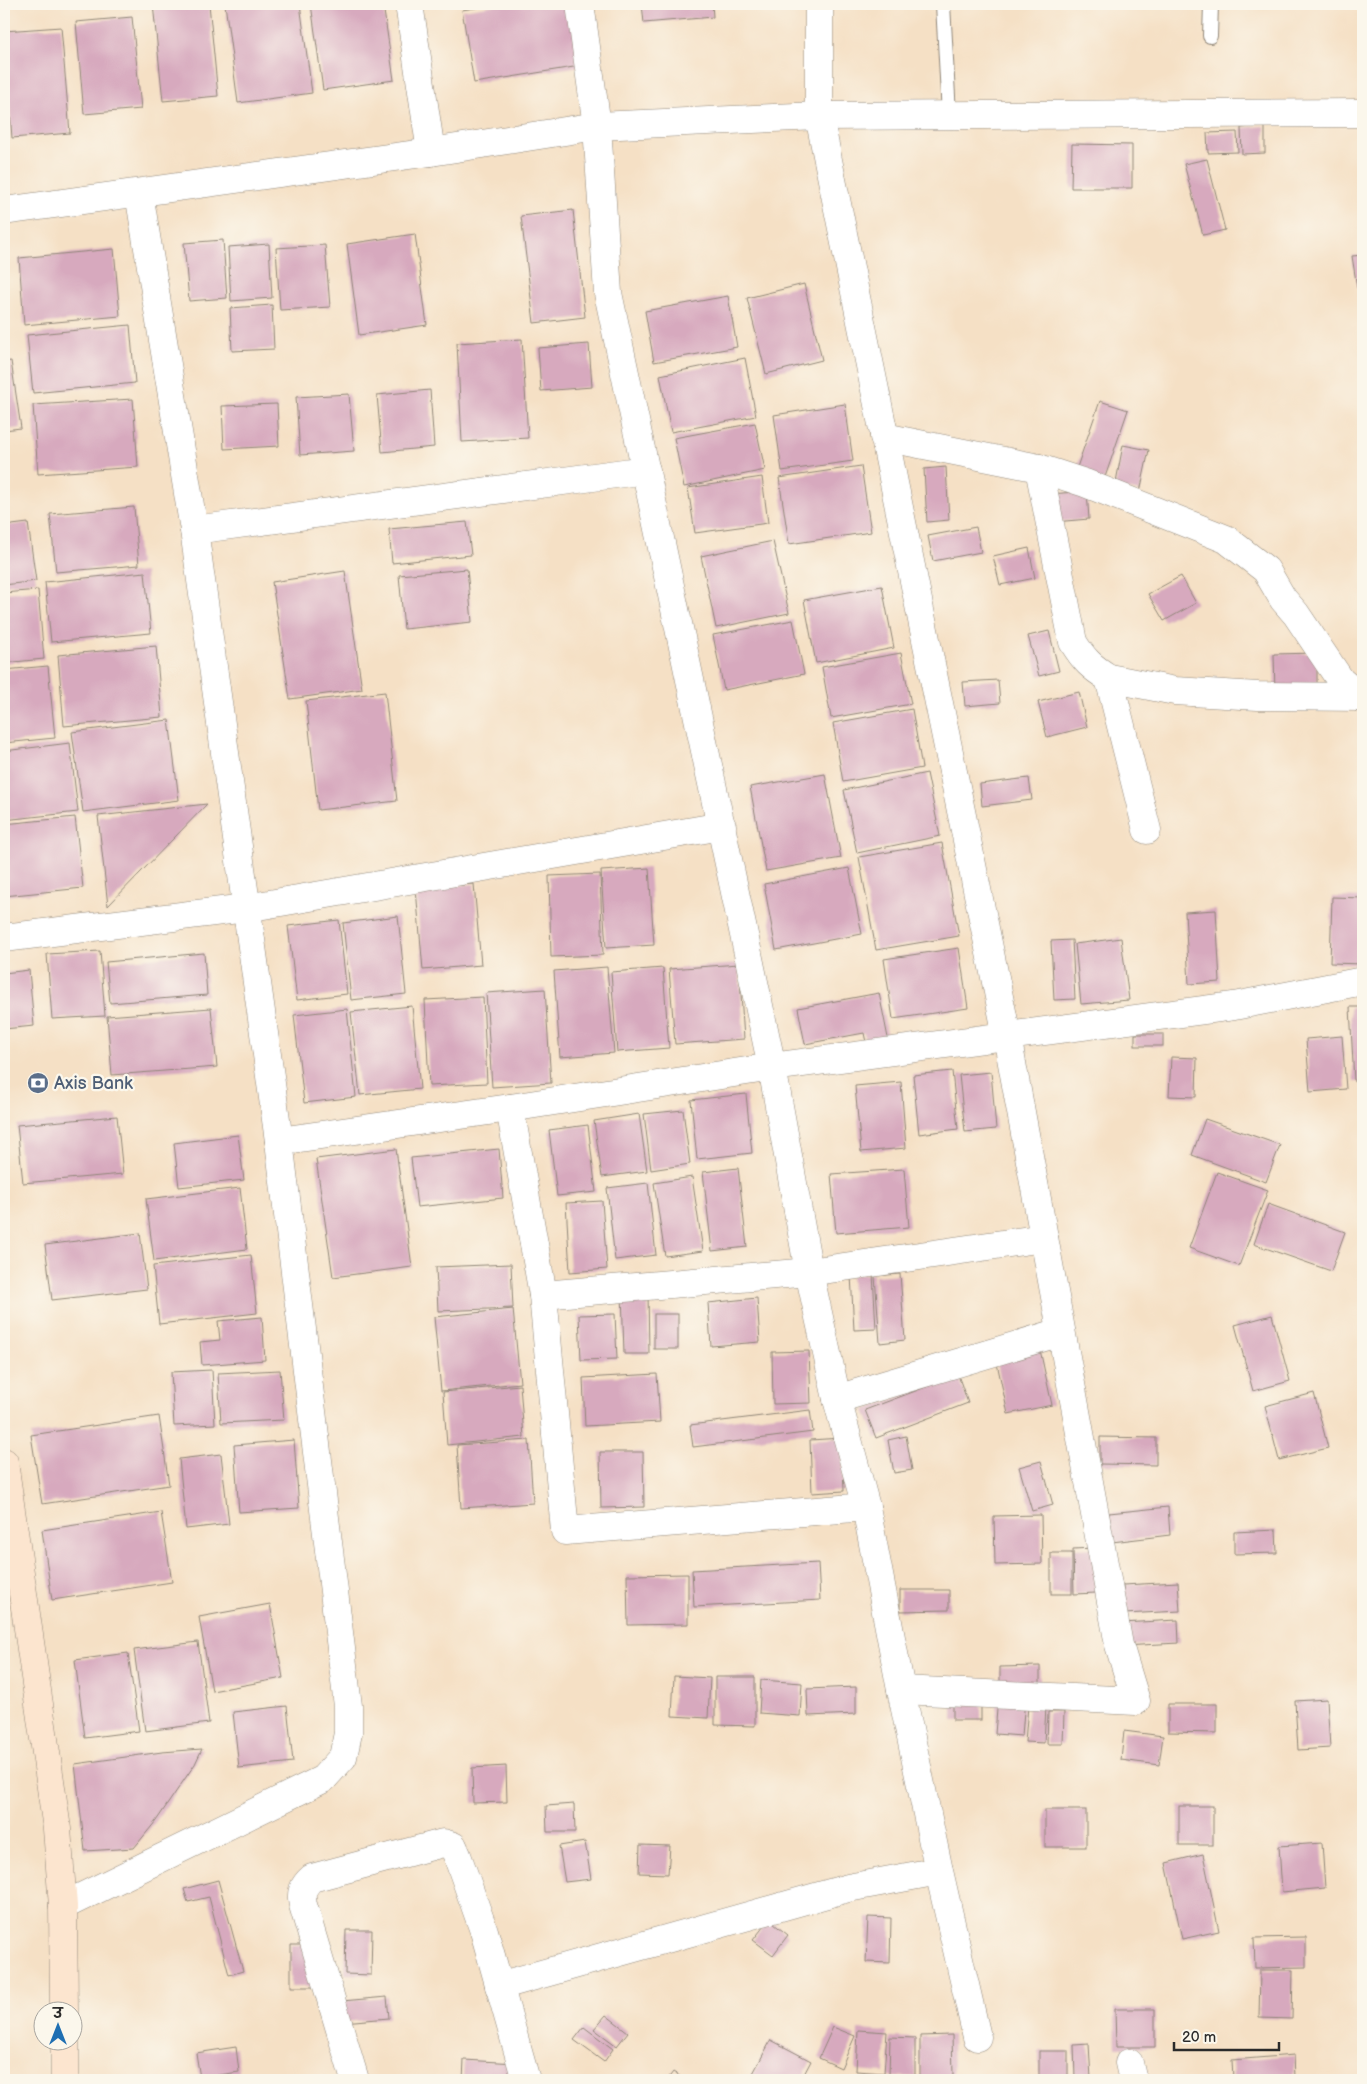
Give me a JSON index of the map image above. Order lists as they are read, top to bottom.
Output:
{
  "places": {
    "bank": ["Axis Bank"]
  },
  "scale_bar": "20 m",
  "north": "top"
}
